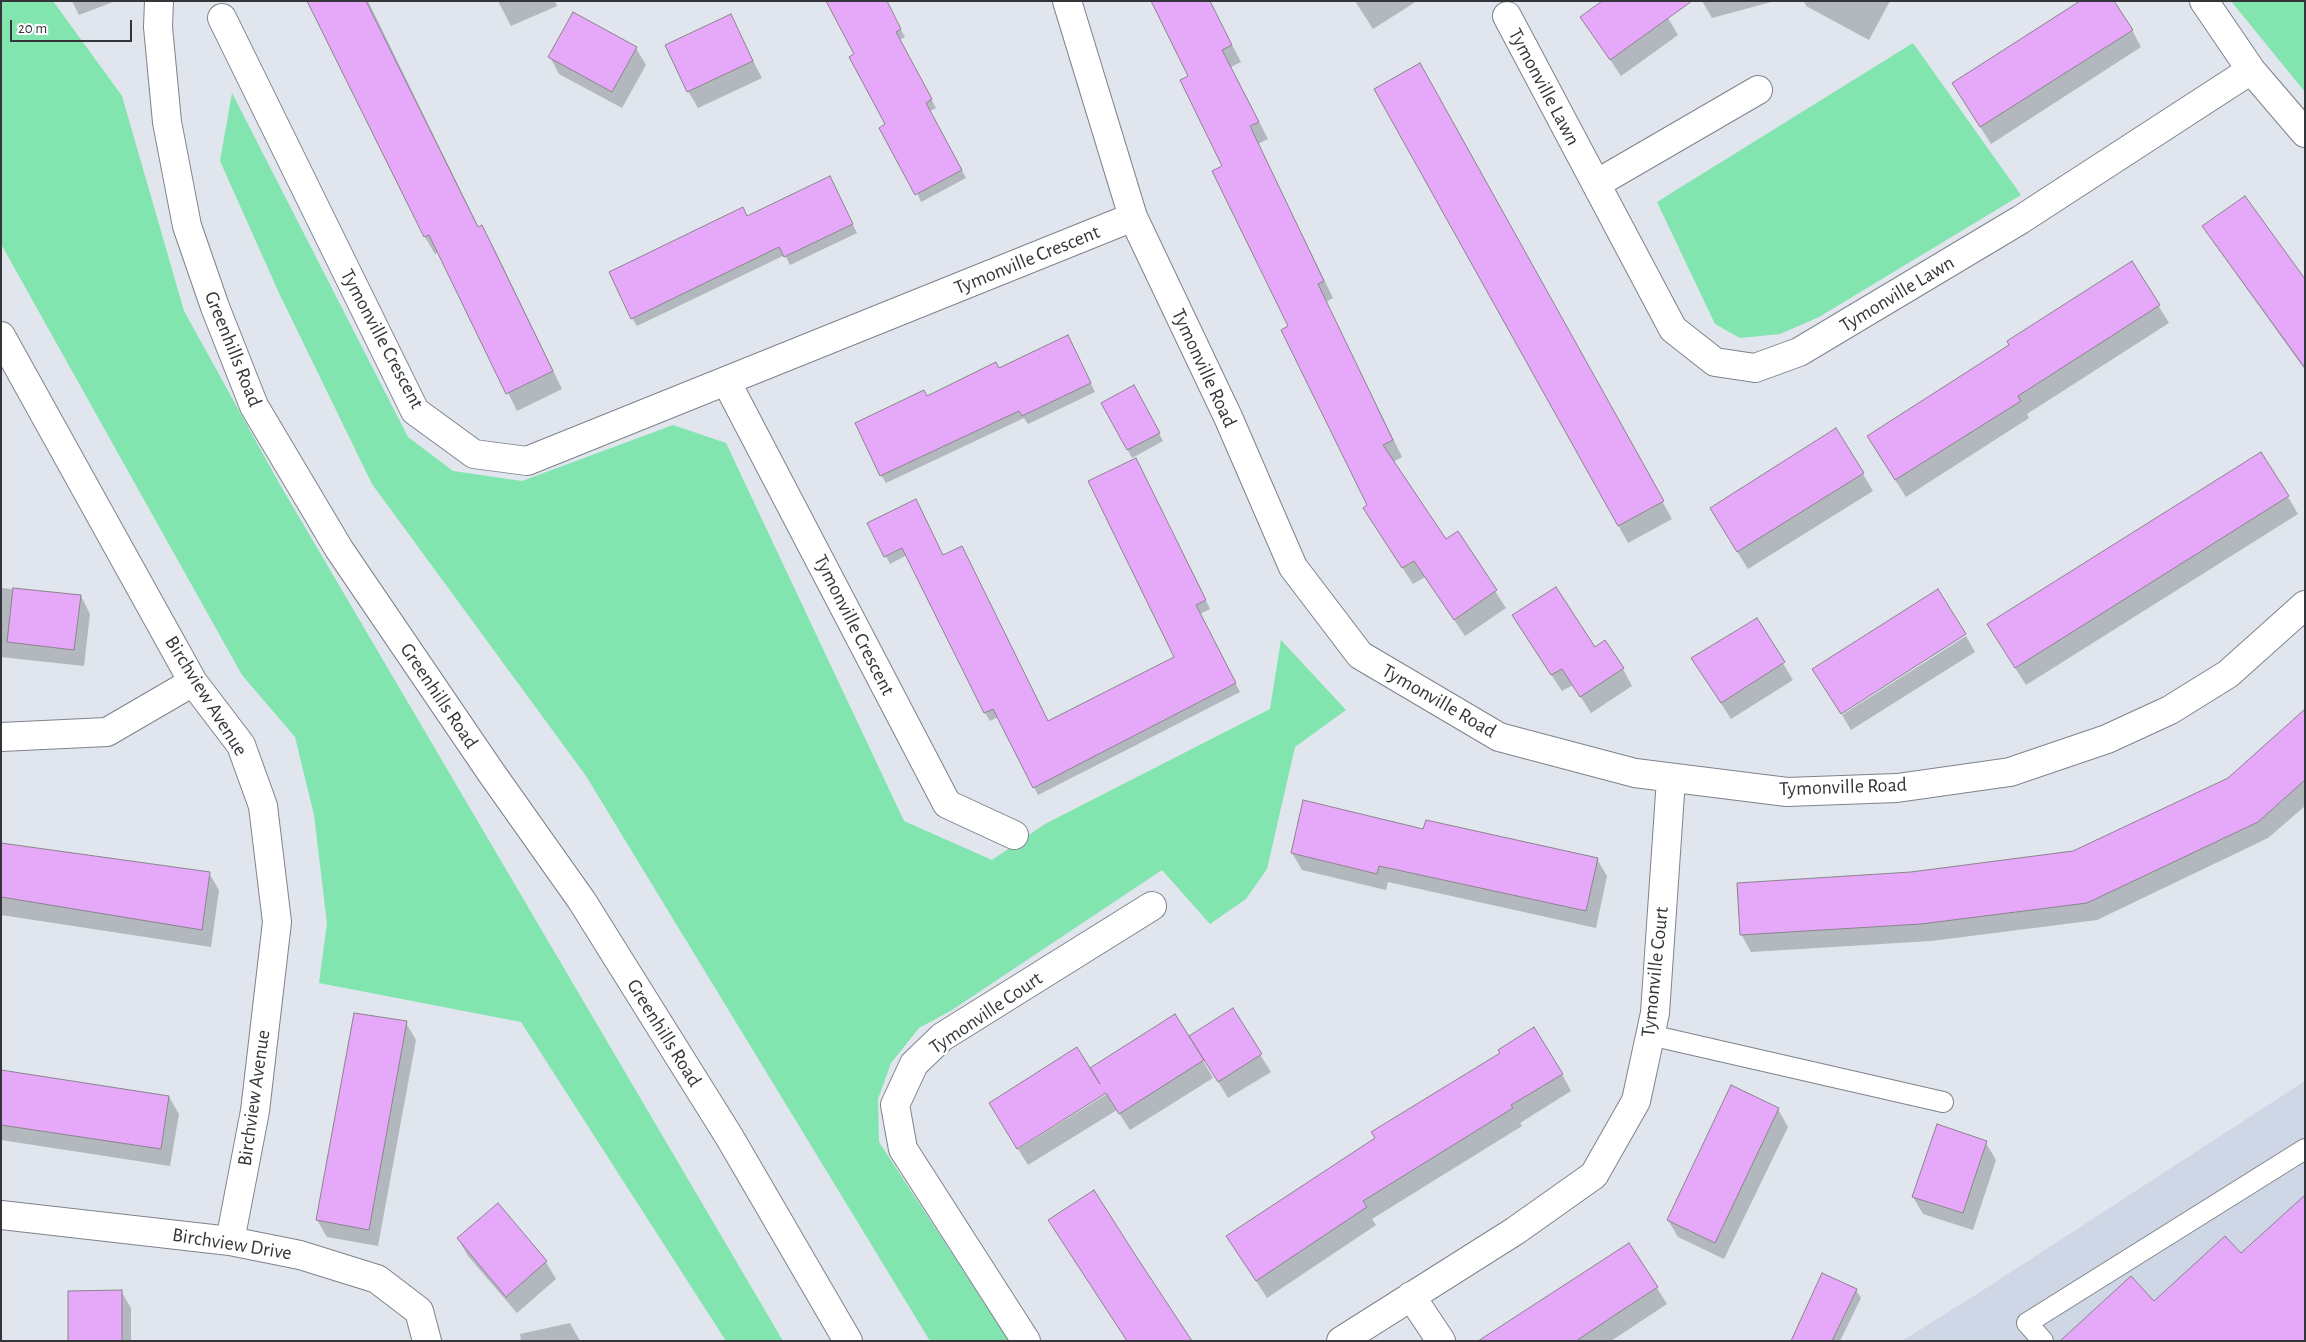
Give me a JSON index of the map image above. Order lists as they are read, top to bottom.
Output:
{
  "streets": {
    "street": [
      "Tymonville Lawn",
      "Tymonville Crescent",
      "Greenhills Road",
      "Tymonville Road",
      "Birchview Avenue",
      "Tymonville Court",
      "Birchview Drive"
    ]
  },
  "crossings": [
    ["Tymonville Crescent", "Tymonville Road"],
    ["Tymonville Road", "Tymonville Court"],
    ["Birchview Avenue", "Birchview Drive"]
  ],
  "scale_bar": "20 m"
}
